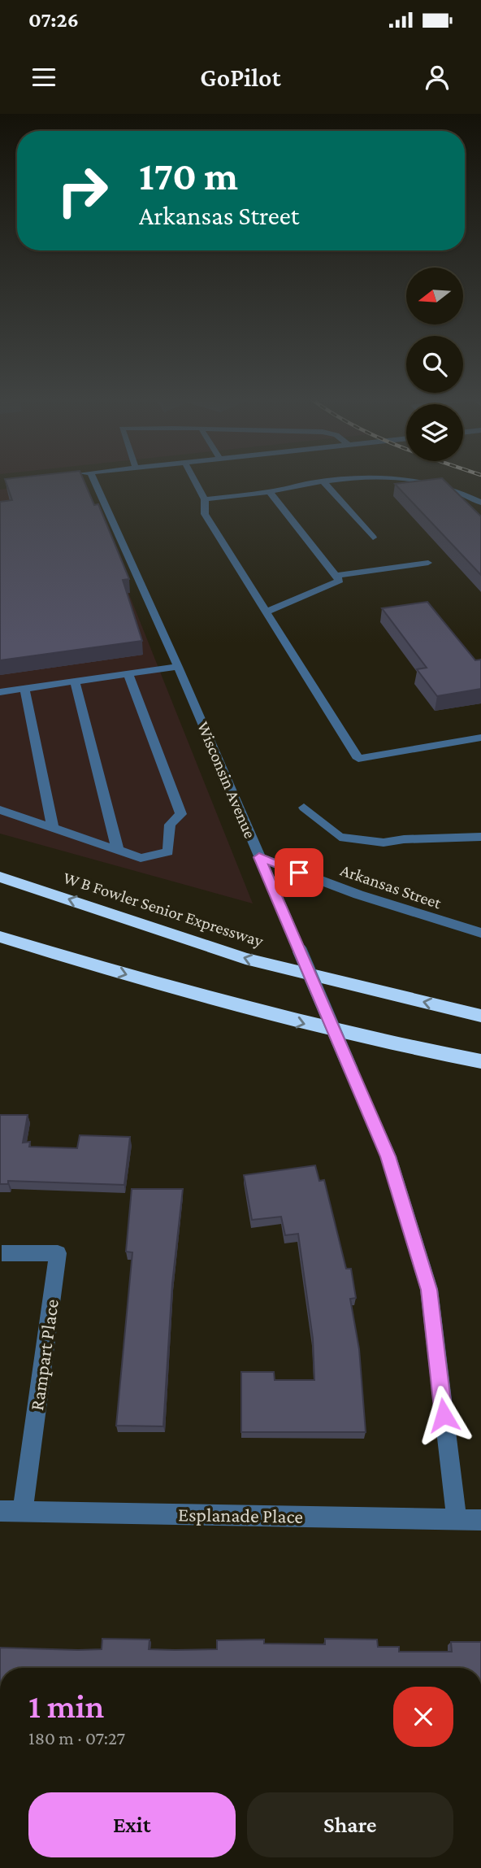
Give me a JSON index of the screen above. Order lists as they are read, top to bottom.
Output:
{
  "streets": {
    "highway": ["W B Fowler Senior Expressway"],
    "street": [
      "Wisconsin Avenue",
      "Arkansas Street",
      "Rampart Place",
      "Esplanade Place"
    ]
  },
  "crossings": [
    ["Wisconsin Avenue", "Arkansas Street"],
    ["Wisconsin Avenue", "Esplanade Place"],
    ["Rampart Place", "Esplanade Place"]
  ],
  "north": "left",
  "page": {
    "status": "07:26",
    "header": "GoPilot",
    "turn": ["170 m", "Arkansas Street"],
    "heading": ["1 min", "180 m · 07:27"],
    "buttons": ["Exit", "Share"]
  }
}
